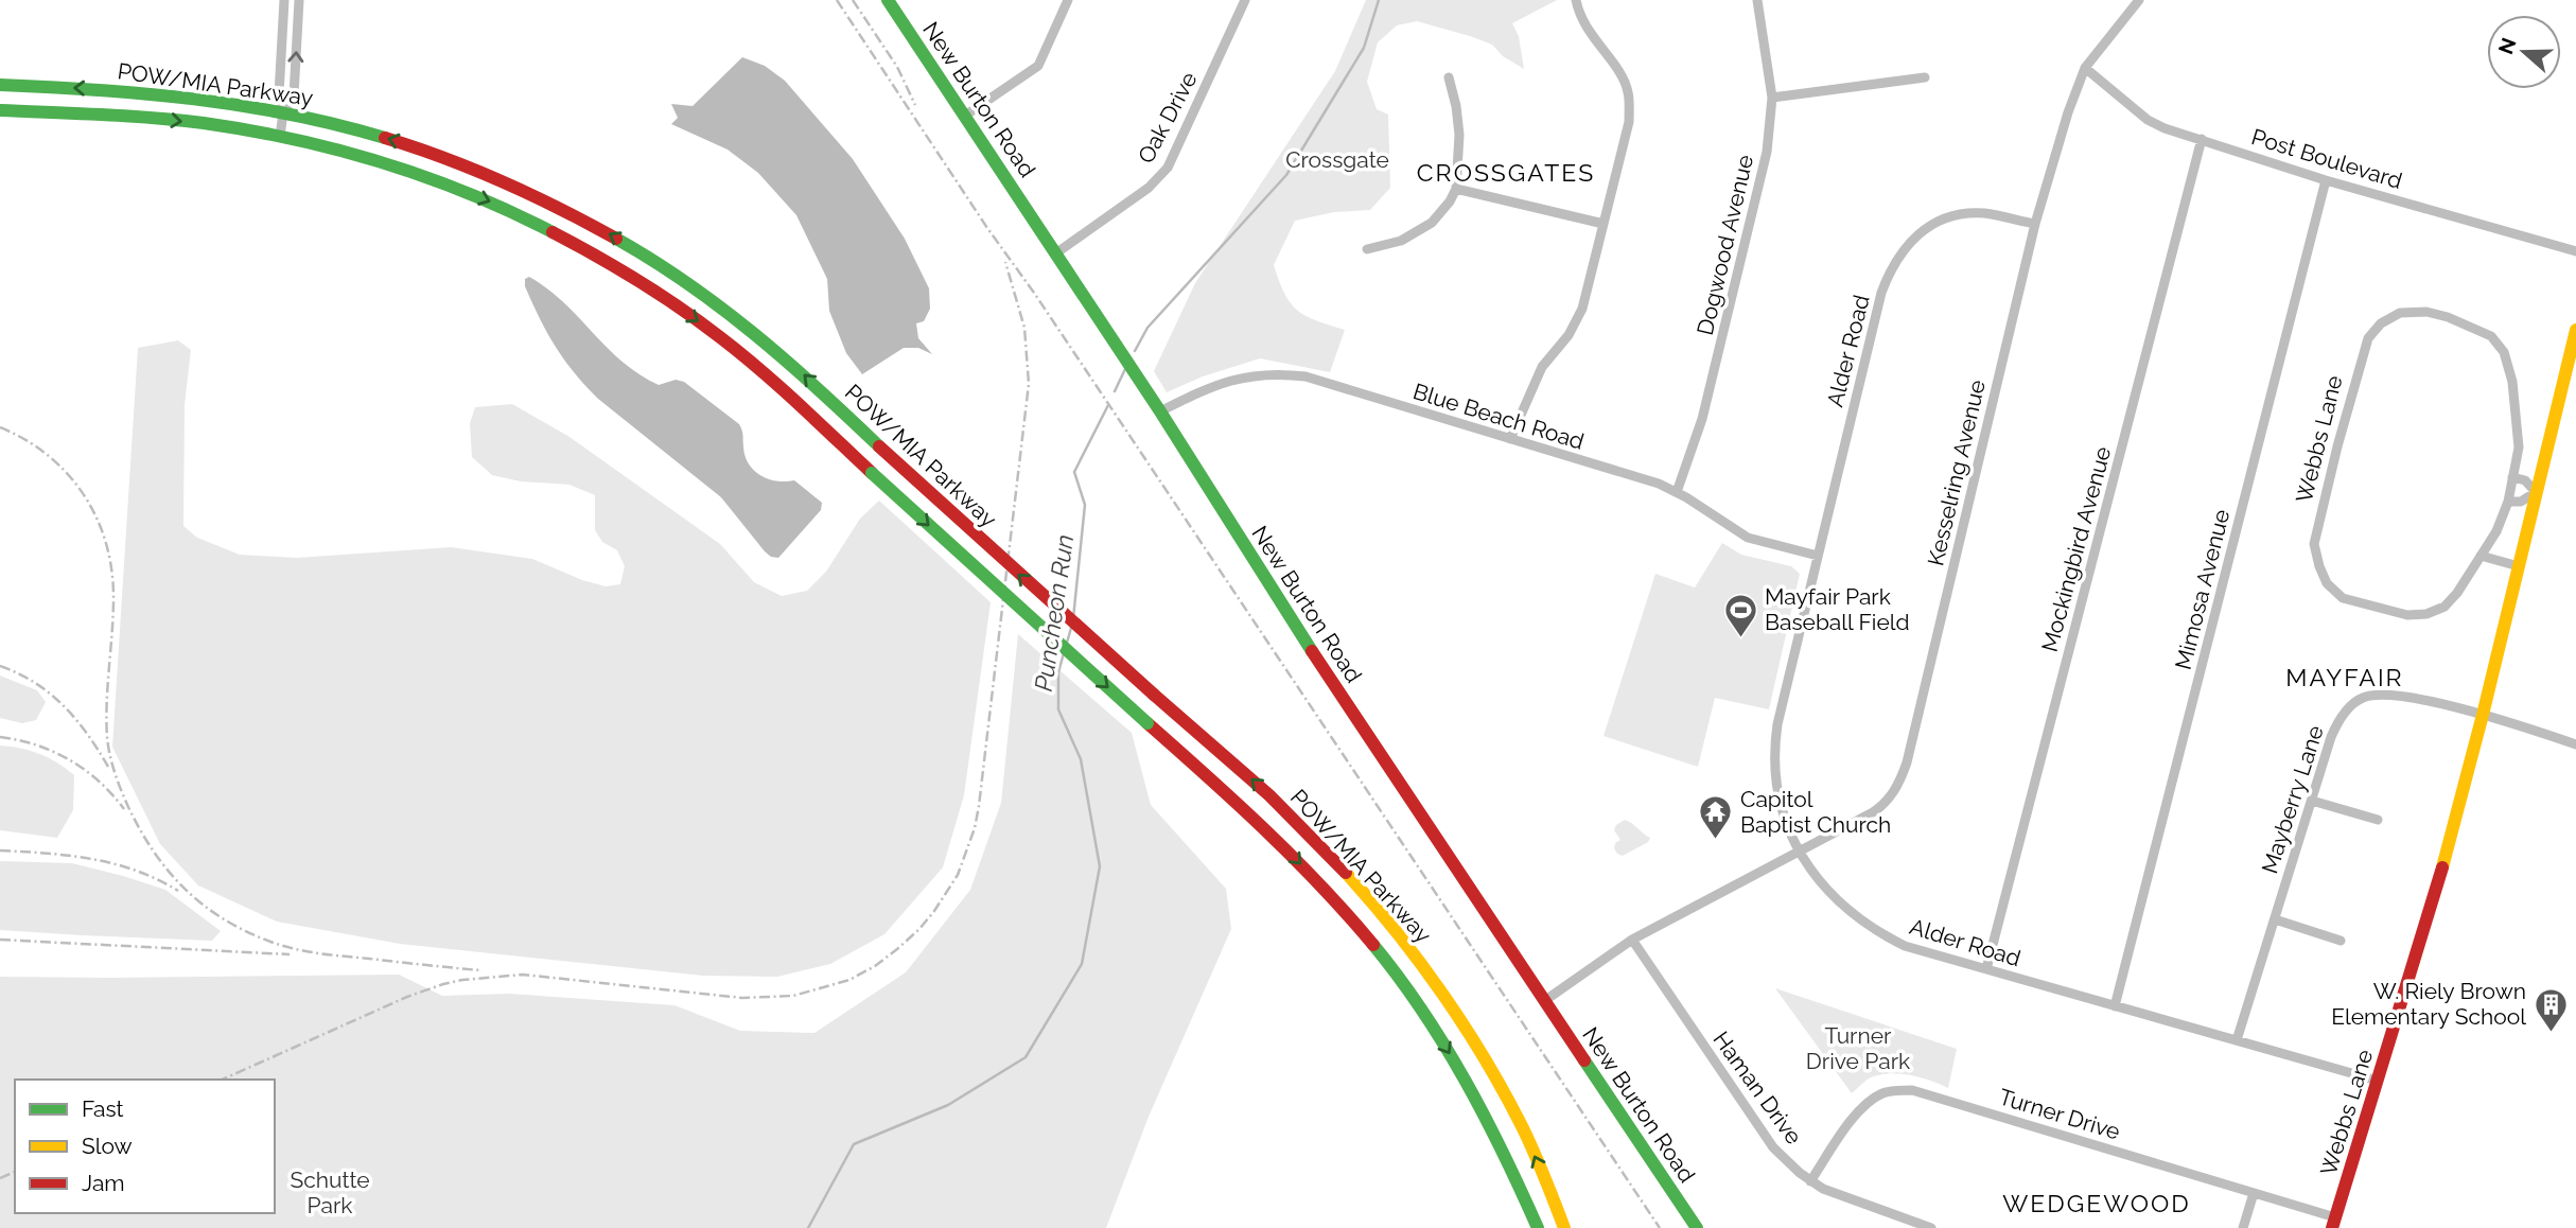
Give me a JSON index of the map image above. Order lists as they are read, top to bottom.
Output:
{
  "streets": {
    "main road": ["POW/MIA Parkway", "New Burton Road", "Webbs Lane"],
    "street": [
      "Oak Drive",
      "Post Boulevard",
      "Dogwood Avenue",
      "Alder Road",
      "Blue Beach Road",
      "Kesselring Avenue",
      "Mockingbird Avenue",
      "Mimosa Avenue",
      "Mayberry Lane",
      "Haman Drive",
      "Turner Drive"
    ]
  },
  "crossings": [
    ["New Burton Road", "Oak Drive"],
    ["New Burton Road", "Blue Beach Road"],
    ["New Burton Road", "Kesselring Avenue"],
    ["Post Boulevard", "Kesselring Avenue"],
    ["Post Boulevard", "Mockingbird Avenue"],
    ["Post Boulevard", "Mimosa Avenue"],
    ["Dogwood Avenue", "Blue Beach Road"],
    ["Alder Road", "Blue Beach Road"],
    ["Alder Road", "Webbs Lane"],
    ["Alder Road", "Kesselring Avenue"],
    ["Alder Road", "Mockingbird Avenue"],
    ["Alder Road", "Mimosa Avenue"],
    ["Alder Road", "Mayberry Lane"],
    ["Webbs Lane", "Mayberry Lane"],
    ["Webbs Lane", "Turner Drive"],
    ["Kesselring Avenue", "Haman Drive"],
    ["Haman Drive", "Turner Drive"]
  ],
  "districts": ["CROSSGATES", "MAYFAIR", "WEDGEWOOD"],
  "water": ["Puncheon Run"],
  "parks": ["Crossgate", "Turner Drive Park", "Schutte Park"],
  "places": {
    "sports": ["Mayfair Park Baseball Field"],
    "temple": ["Capitol Baptist Church"],
    "building": ["W. Riely Brown Elementary School"]
  },
  "legend": ["Fast", "Slow", "Jam"],
  "north": "left"
}
